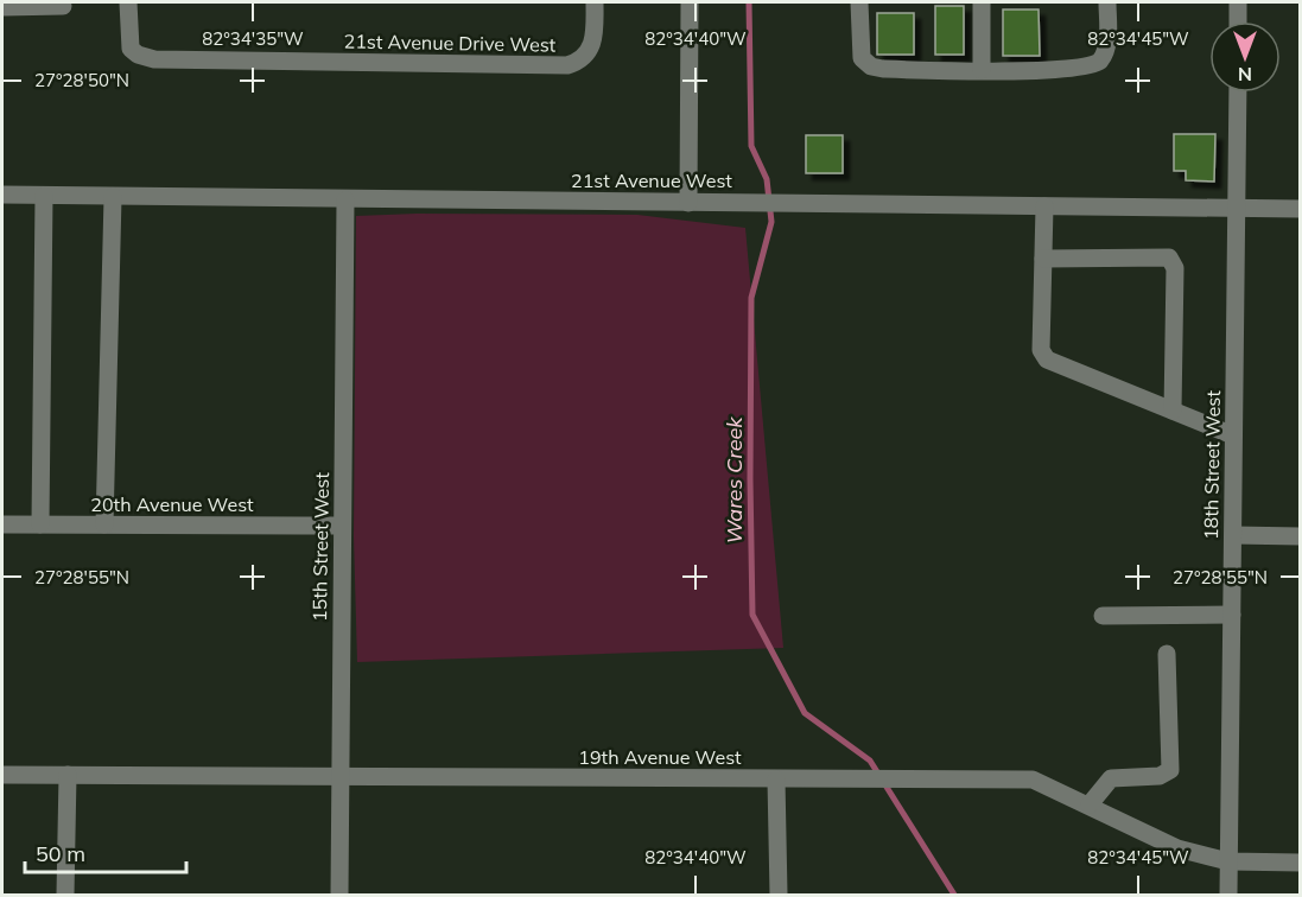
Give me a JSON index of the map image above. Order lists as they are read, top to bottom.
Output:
{
  "streets": {
    "street": [
      "21st Avenue Drive West",
      "21st Avenue West",
      "18th Street West",
      "20th Avenue West",
      "15th Street West",
      "19th Avenue West"
    ]
  },
  "crossings": [
    ["21st Avenue West", "18th Street West"],
    ["21st Avenue West", "15th Street West"],
    ["18th Street West", "19th Avenue West"],
    ["20th Avenue West", "15th Street West"],
    ["15th Street West", "19th Avenue West"]
  ],
  "water": ["Wares Creek"],
  "scale_bar": "50 m",
  "north": "bottom",
  "coordinates": [
    "82°34'35\"W",
    "82°34'40\"W",
    "82°34'45\"W",
    "27°28'50\"N",
    "27°28'55\"N"
  ]
}
